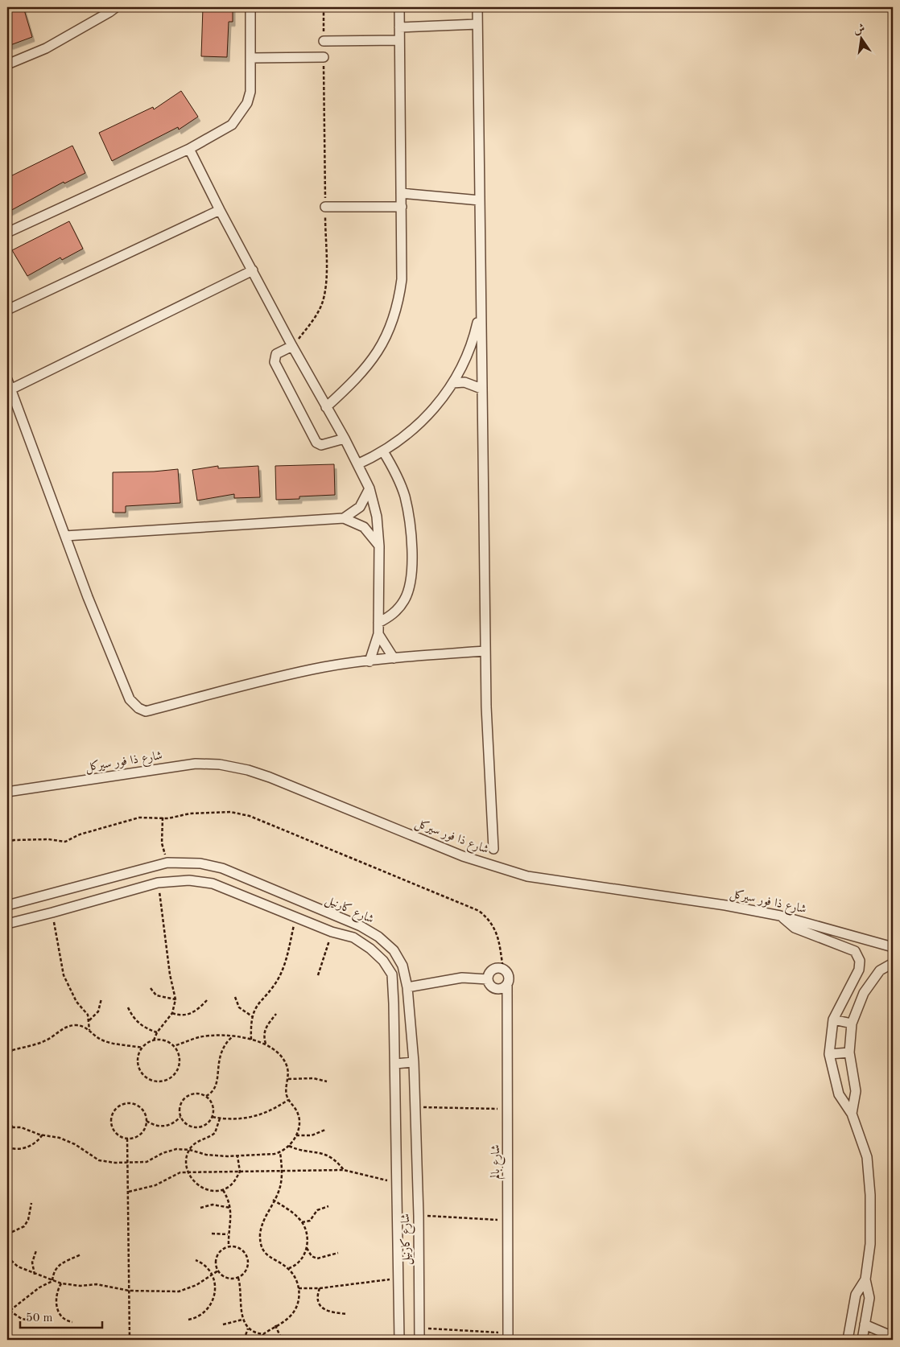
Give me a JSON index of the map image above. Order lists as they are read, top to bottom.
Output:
{
  "streets": {
    "street": ["شارع ذا فور سيركل", "شارع كارنيل", "شارع بالم"]
  },
  "scale_bar": "50 m",
  "north": "top"
}
